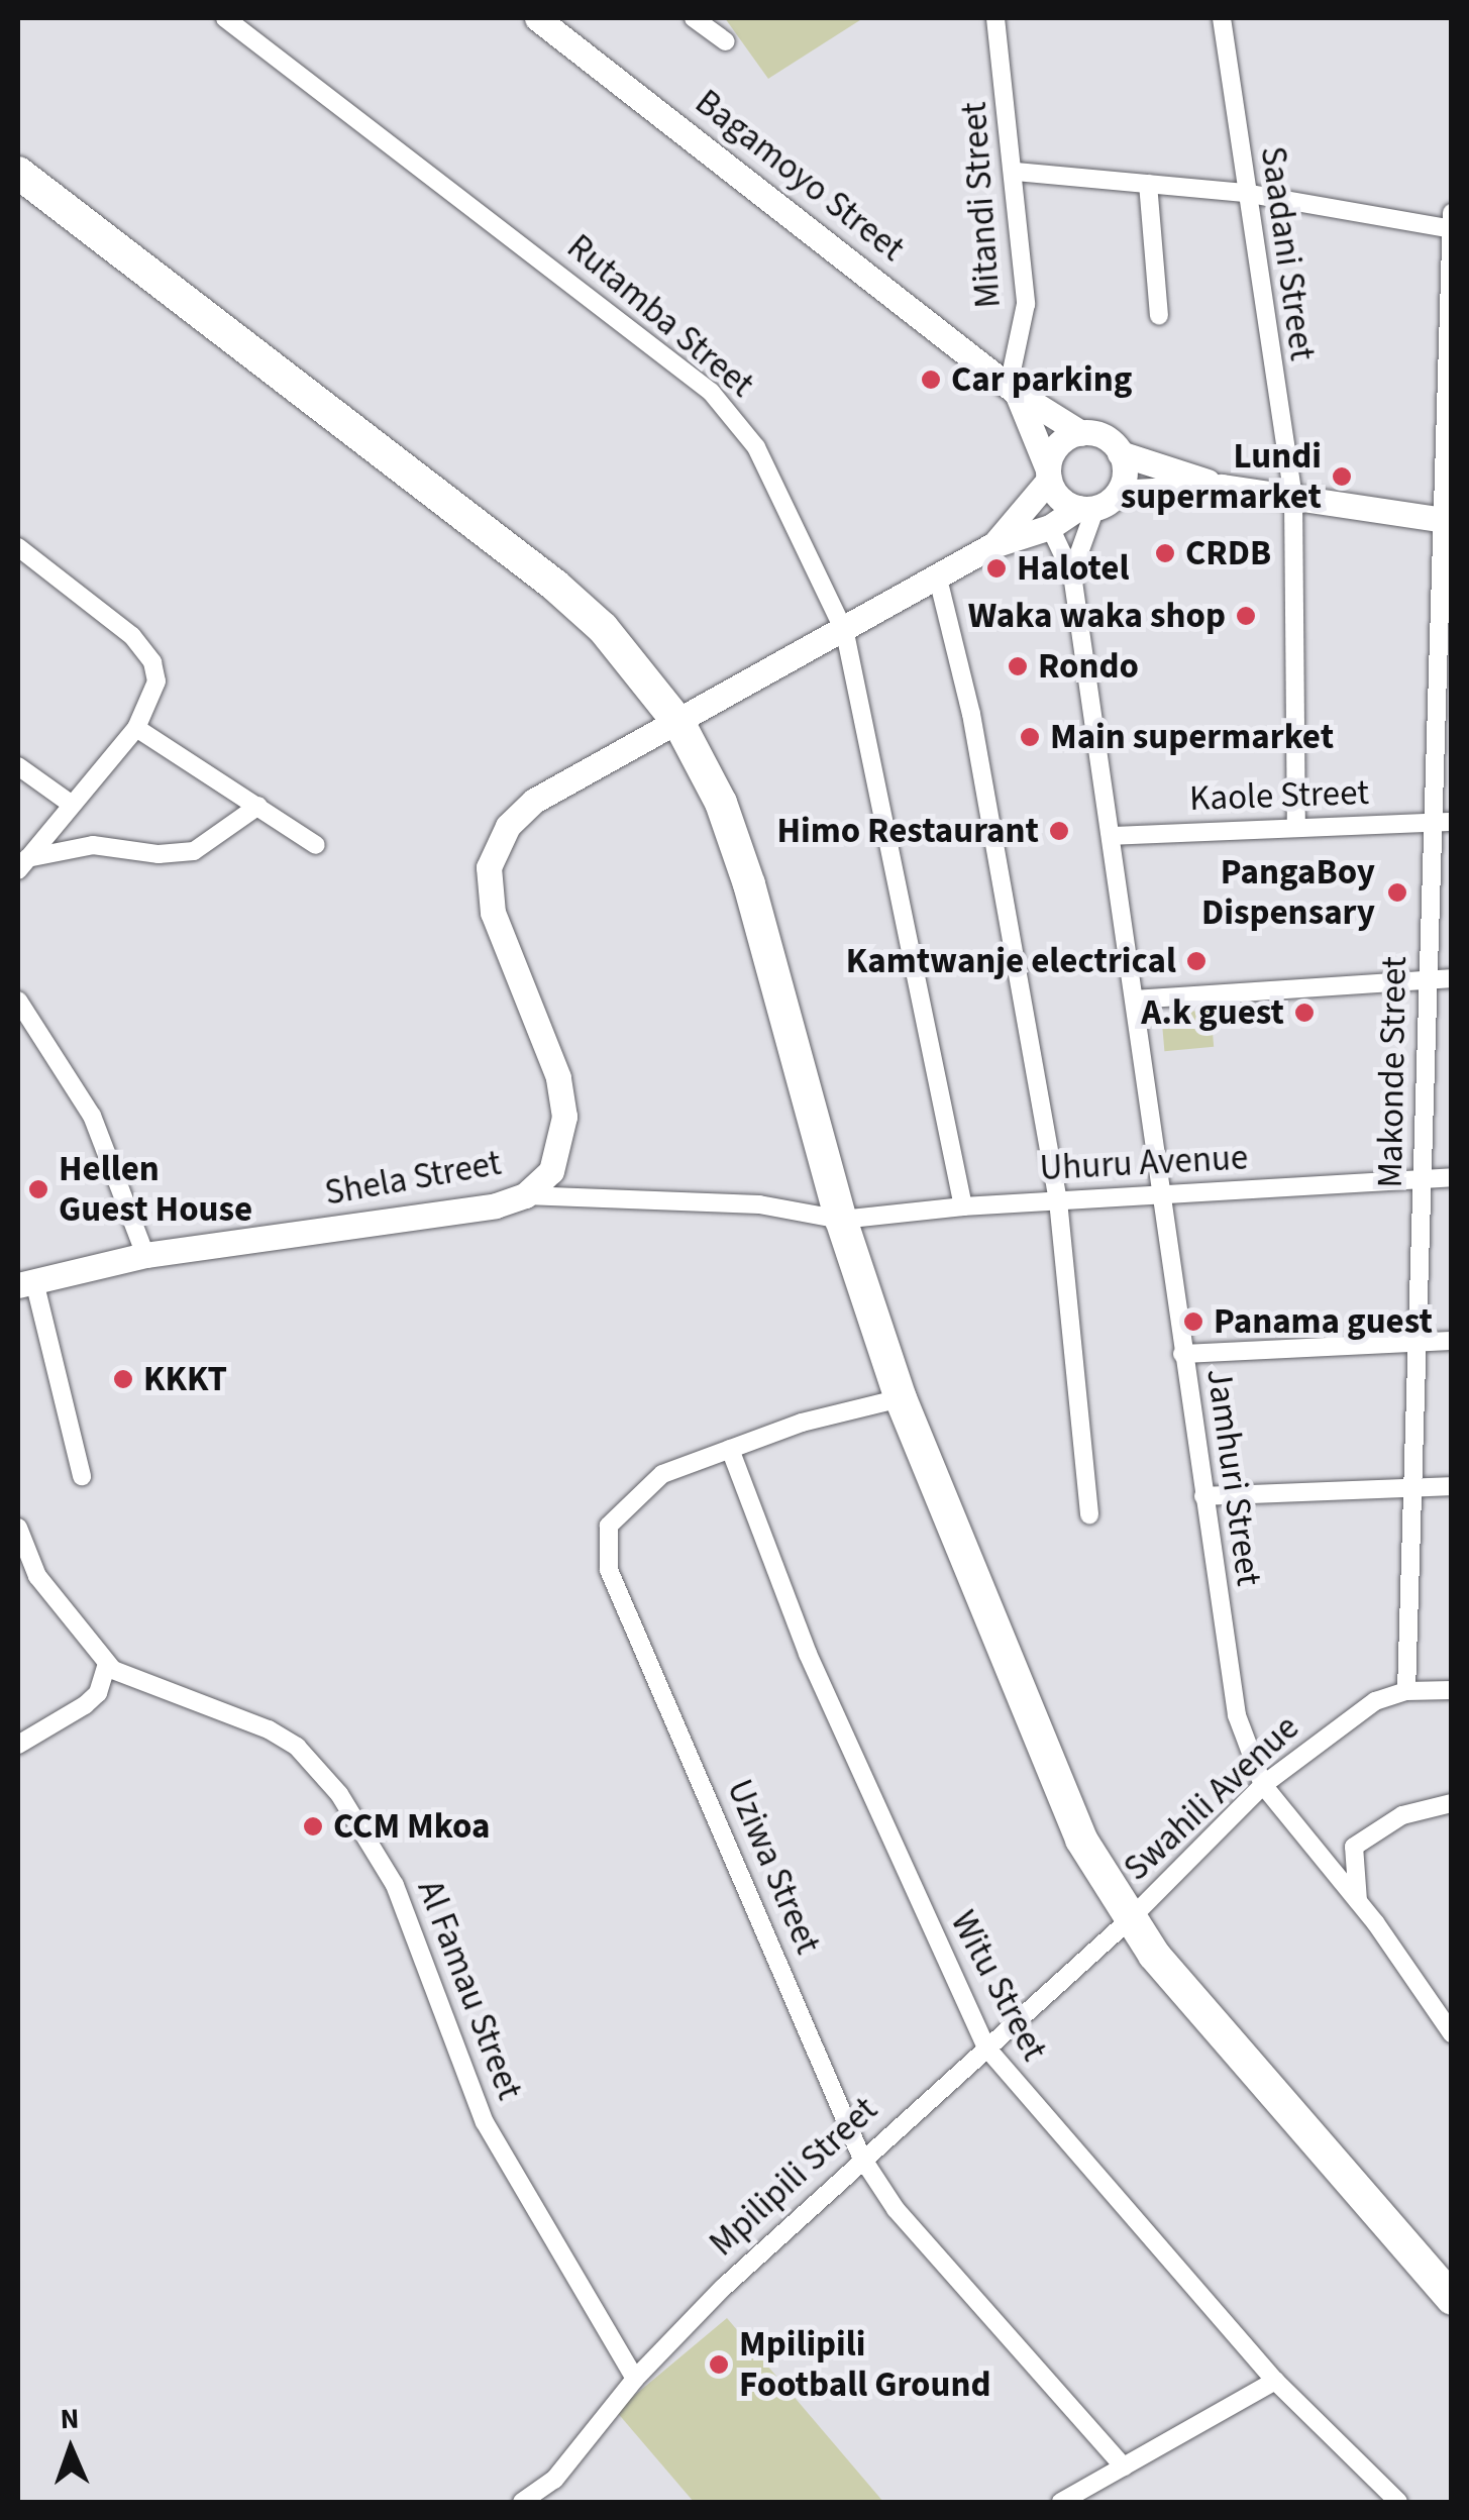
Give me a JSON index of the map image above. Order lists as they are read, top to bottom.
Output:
{
  "streets": {
    "main road": ["Bagamoyo Street", "Shela Street"],
    "street": [
      "Mitandi Street",
      "Saadani Street",
      "Rutamba Street",
      "Kaole Street",
      "Makonde Street",
      "Uhuru Avenue",
      "Jamhuri Street",
      "Swahili Avenue",
      "Uziwa Street",
      "Witu Street",
      "Al Famau Street",
      "Mpilipili Street"
    ]
  },
  "crossings": [
    ["Bagamoyo Street", "Mitandi Street"],
    ["Saadani Street", "Kaole Street"],
    ["Rutamba Street", "Uhuru Avenue"],
    ["Rutamba Street", "Shela Street"],
    ["Kaole Street", "Makonde Street"],
    ["Kaole Street", "Jamhuri Street"],
    ["Makonde Street", "Uhuru Avenue"],
    ["Makonde Street", "Swahili Avenue"],
    ["Uhuru Avenue", "Shela Street"],
    ["Uhuru Avenue", "Jamhuri Street"],
    ["Jamhuri Street", "Swahili Avenue"],
    ["Swahili Avenue", "Mpilipili Street"],
    ["Uziwa Street", "Witu Street"],
    ["Uziwa Street", "Mpilipili Street"],
    ["Witu Street", "Mpilipili Street"],
    ["Al Famau Street", "Mpilipili Street"]
  ],
  "places": [
    "Car parking",
    "Lundi supermarket",
    "CRDB",
    "Halotel",
    "Waka waka shop",
    "Rondo",
    "Main supermarket",
    "Himo Restaurant",
    "PangaBoy Dispensary",
    "Kamtwanje electrical",
    "A.k guest",
    "Hellen Guest House",
    "Panama guest",
    "KKKT",
    "CCM Mkoa",
    "Mpilipili Football Ground"
  ],
  "north": "top"
}
